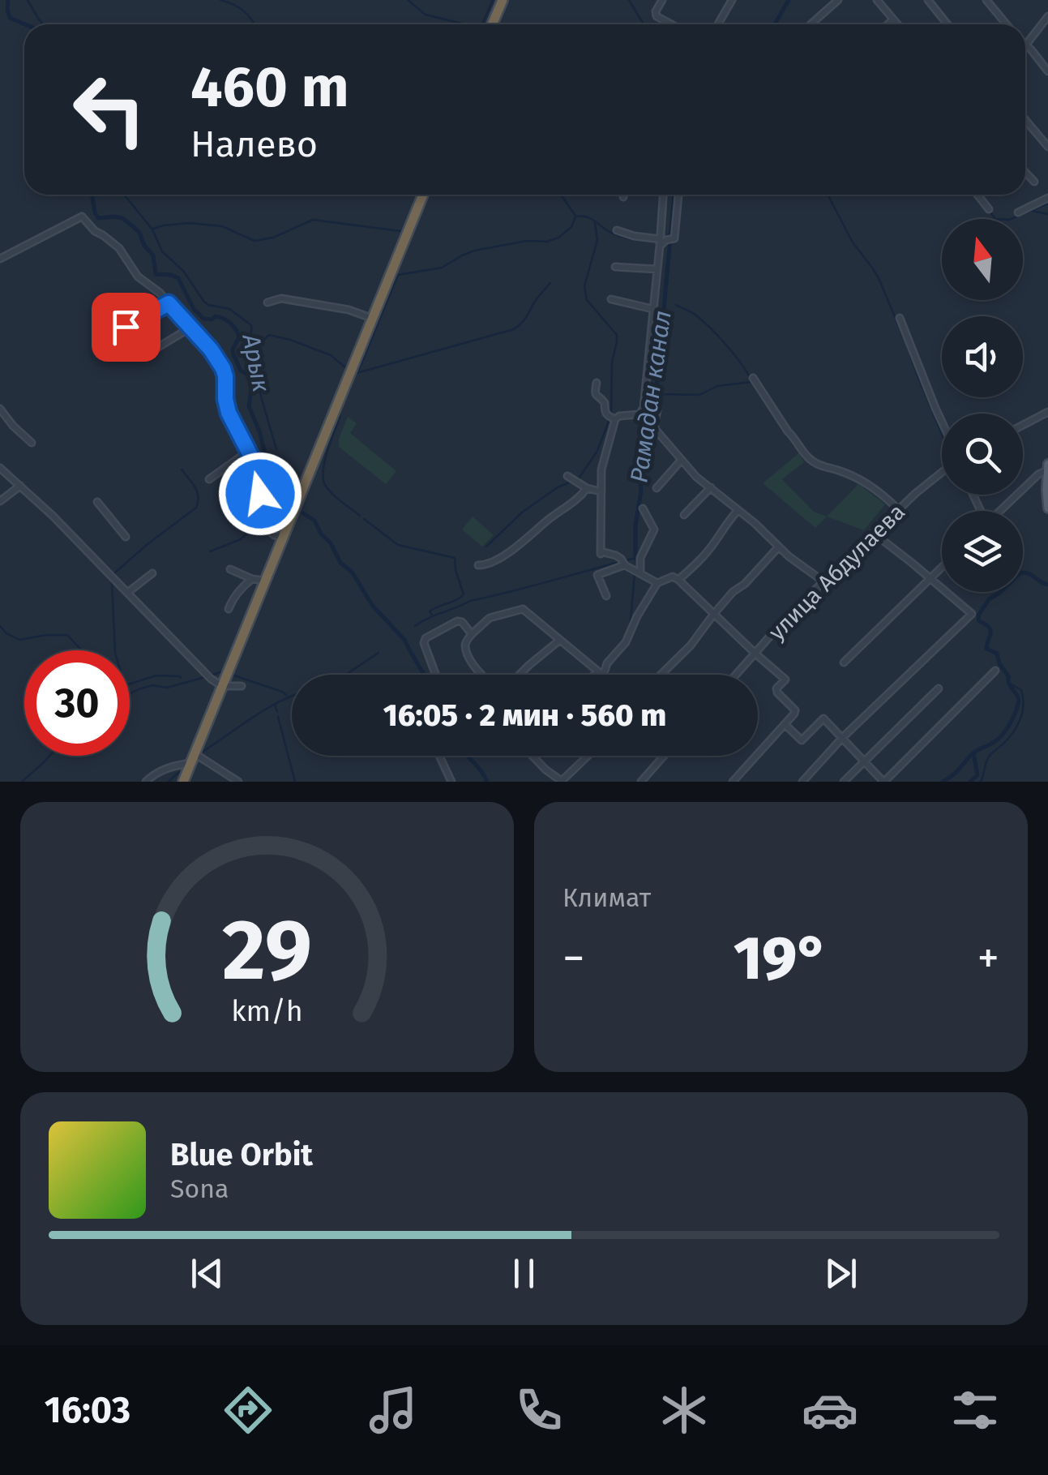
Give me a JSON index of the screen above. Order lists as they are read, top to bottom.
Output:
{
  "streets": {
    "street": ["улица Абдулаева"]
  },
  "water": ["Арык", "Рамадан канал"],
  "north": "top",
  "page": {
    "turn": ["460 m", "Налево"],
    "limit": "30",
    "trip": "16:05 · 2 мин · 560 m",
    "tile": "Климат",
    "heat": ["−", "19°", "+"],
    "song": ["Blue Orbit", "Sona"],
    "tabs": "16:03",
    "gauge": ["29", "km/h"]
  }
}
